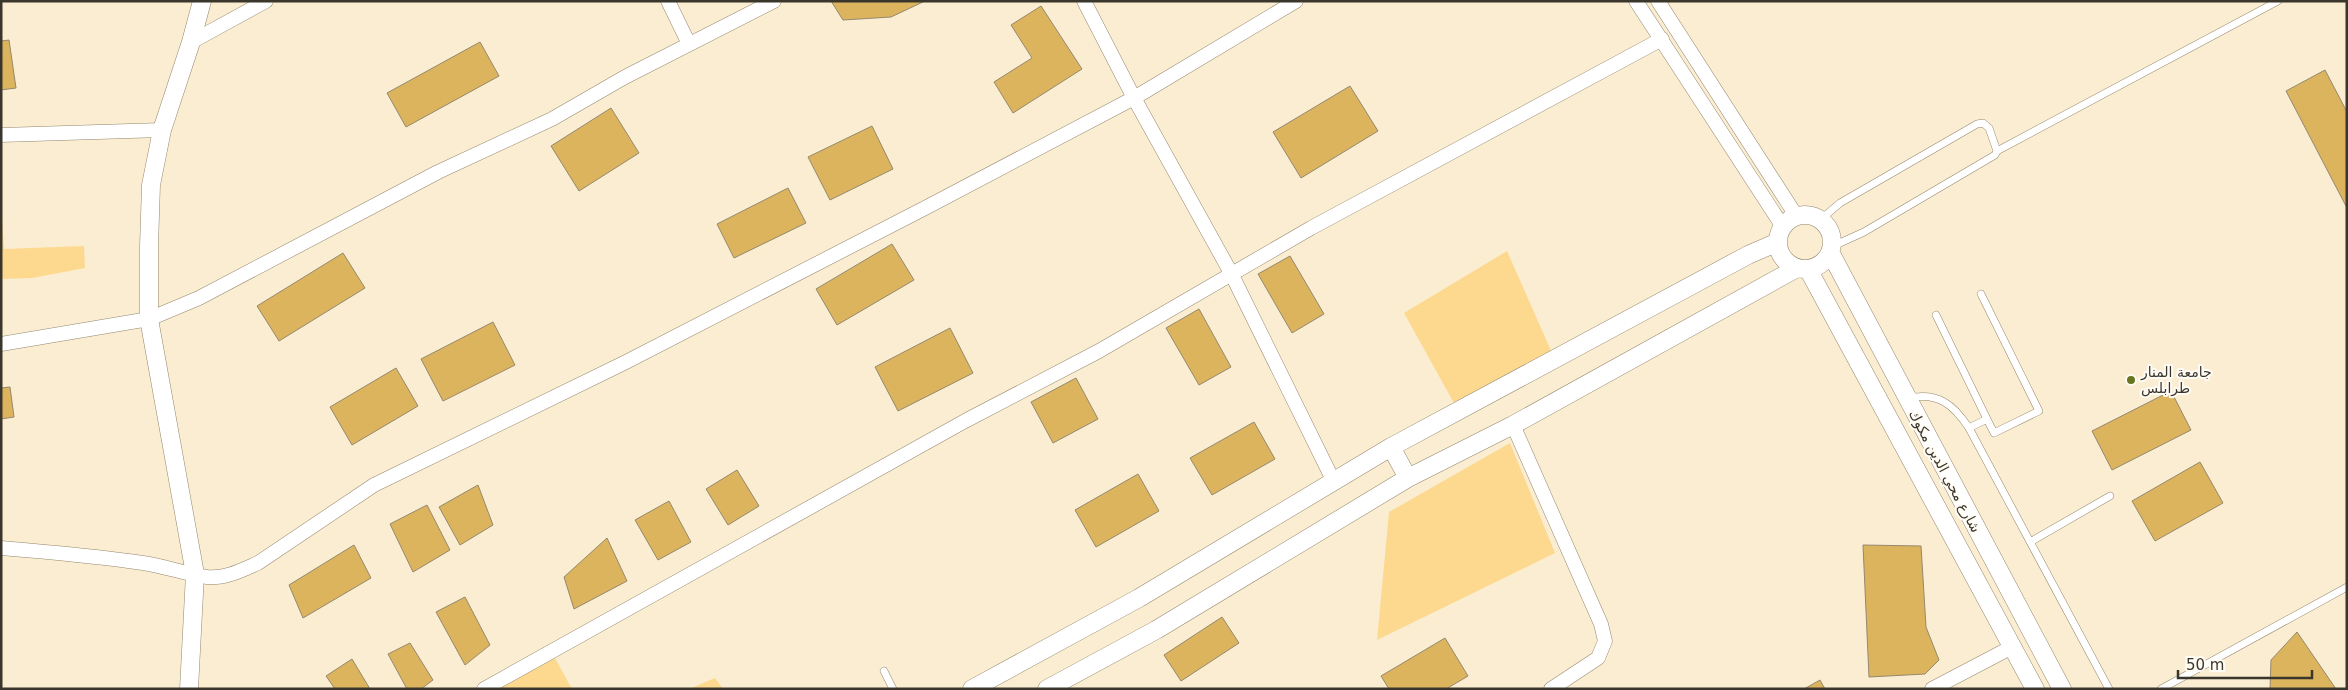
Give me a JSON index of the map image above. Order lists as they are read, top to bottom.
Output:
{
  "streets": {
    "street": ["شارع محي الدين مكوك"]
  },
  "places": ["جامعة المنار طرابلس"],
  "scale_bar": "50 m"
}
